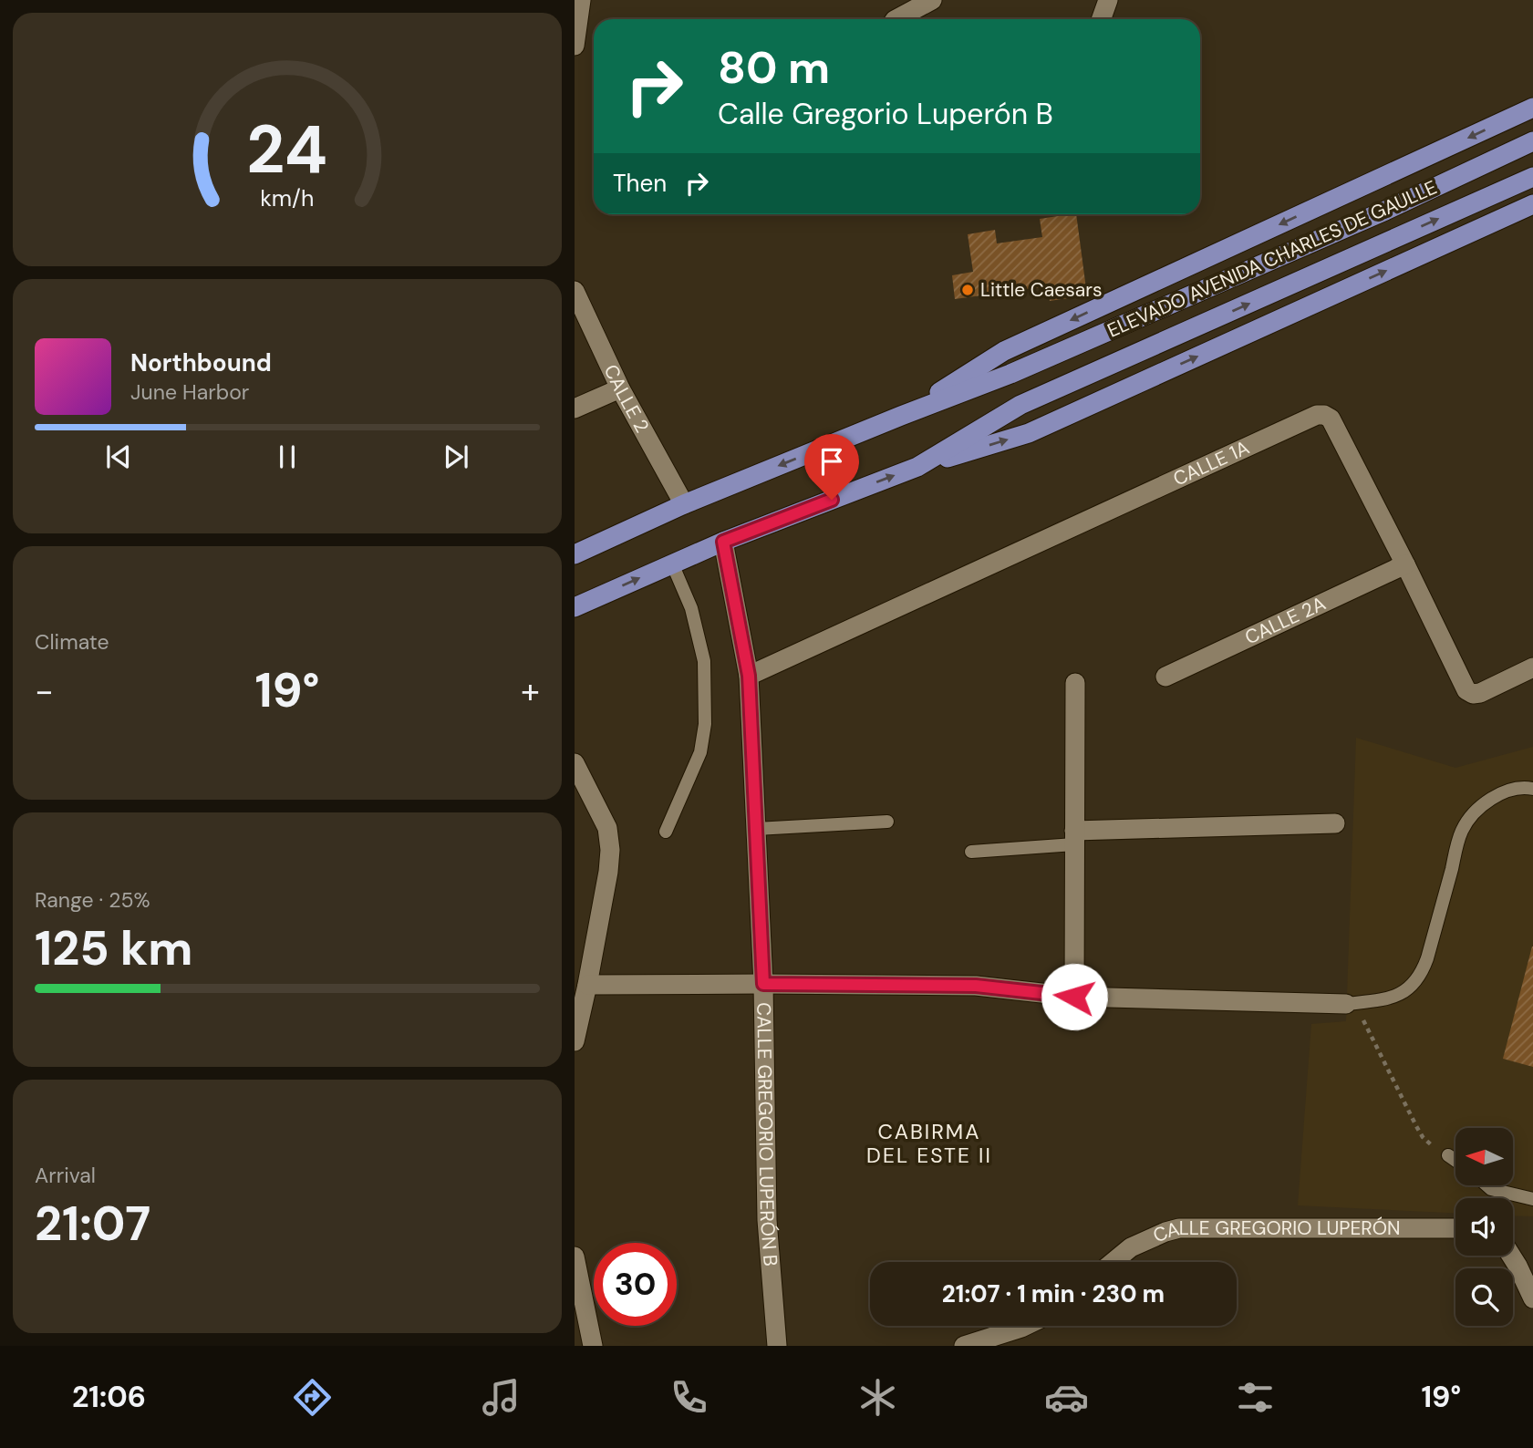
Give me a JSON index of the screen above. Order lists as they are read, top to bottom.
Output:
{
  "streets": {
    "main road": ["ELEVADO AVENIDA CHARLES DE GAULLE"],
    "street": [
      "CALLE 2",
      "CALLE 1A",
      "CALLE 2A",
      "CALLE GREGORIO LUPERÓN B",
      "CALLE GREGORIO LUPERÓN"
    ]
  },
  "crossings": [
    ["CALLE 1A", "CALLE 2A"],
    ["CALLE 1A", "CALLE GREGORIO LUPERÓN B"]
  ],
  "districts": ["CABIRMA DEL ESTE II"],
  "places": ["Little Caesars"],
  "north": "left",
  "page": {
    "turn": ["80 m", "Calle Gregorio Luperón B"],
    "then": "Then",
    "song": ["Northbound", "June Harbor"],
    "tile": [
      "Climate",
      ["Range · 25%", "125 km"],
      ["Arrival", "21:07"]
    ],
    "heat": ["−", "19°", "+"],
    "limit": "30",
    "trip": "21:07 · 1 min · 230 m",
    "tabs": ["21:06", "19°"],
    "gauge": ["24", "km/h"]
  }
}
